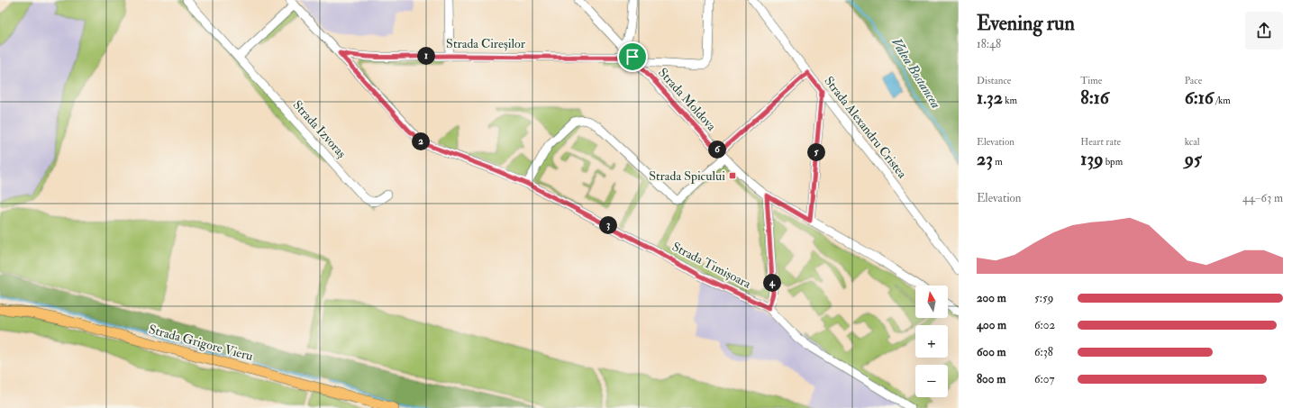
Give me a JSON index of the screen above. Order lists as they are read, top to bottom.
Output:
{
  "streets": {
    "main road": ["Strada Grigore Vieru"],
    "street": [
      "Strada Cireșilor",
      "Strada Moldova",
      "Strada Alexandru Cristea",
      "Strada Izvoraș",
      "Strada Timișoara"
    ]
  },
  "crossings": [
    ["Strada Cireșilor", "Strada Moldova"],
    ["Strada Cireșilor", "Strada Timișoara"]
  ],
  "water": ["Valea Bostancea"],
  "places": {
    "transit": ["Strada Spicului"]
  },
  "north": "top",
  "page": {
    "heading": ["Evening run", "18:48"],
    "pins": [
      "1",
      "2",
      "6",
      "5",
      "3",
      "4"
    ],
    "stats": [
      ["Distance", "1.32 km"],
      ["Time", "8:16"],
      ["Pace", "6:16 /km"],
      ["Elevation", "23 m"],
      ["Heart rate", "139 bpm"],
      ["kcal", "95"]
    ],
    "chart": ["Elevation", "44–63 m"],
    "list": [
      {
        "name": "200 m",
        "note": "5:59"
      },
      {
        "name": "400 m",
        "note": "6:02"
      },
      {
        "name": "600 m",
        "note": "6:38"
      },
      {
        "name": "800 m",
        "note": "6:07"
      }
    ],
    "map_buttons": ["+", "−"]
  }
}
